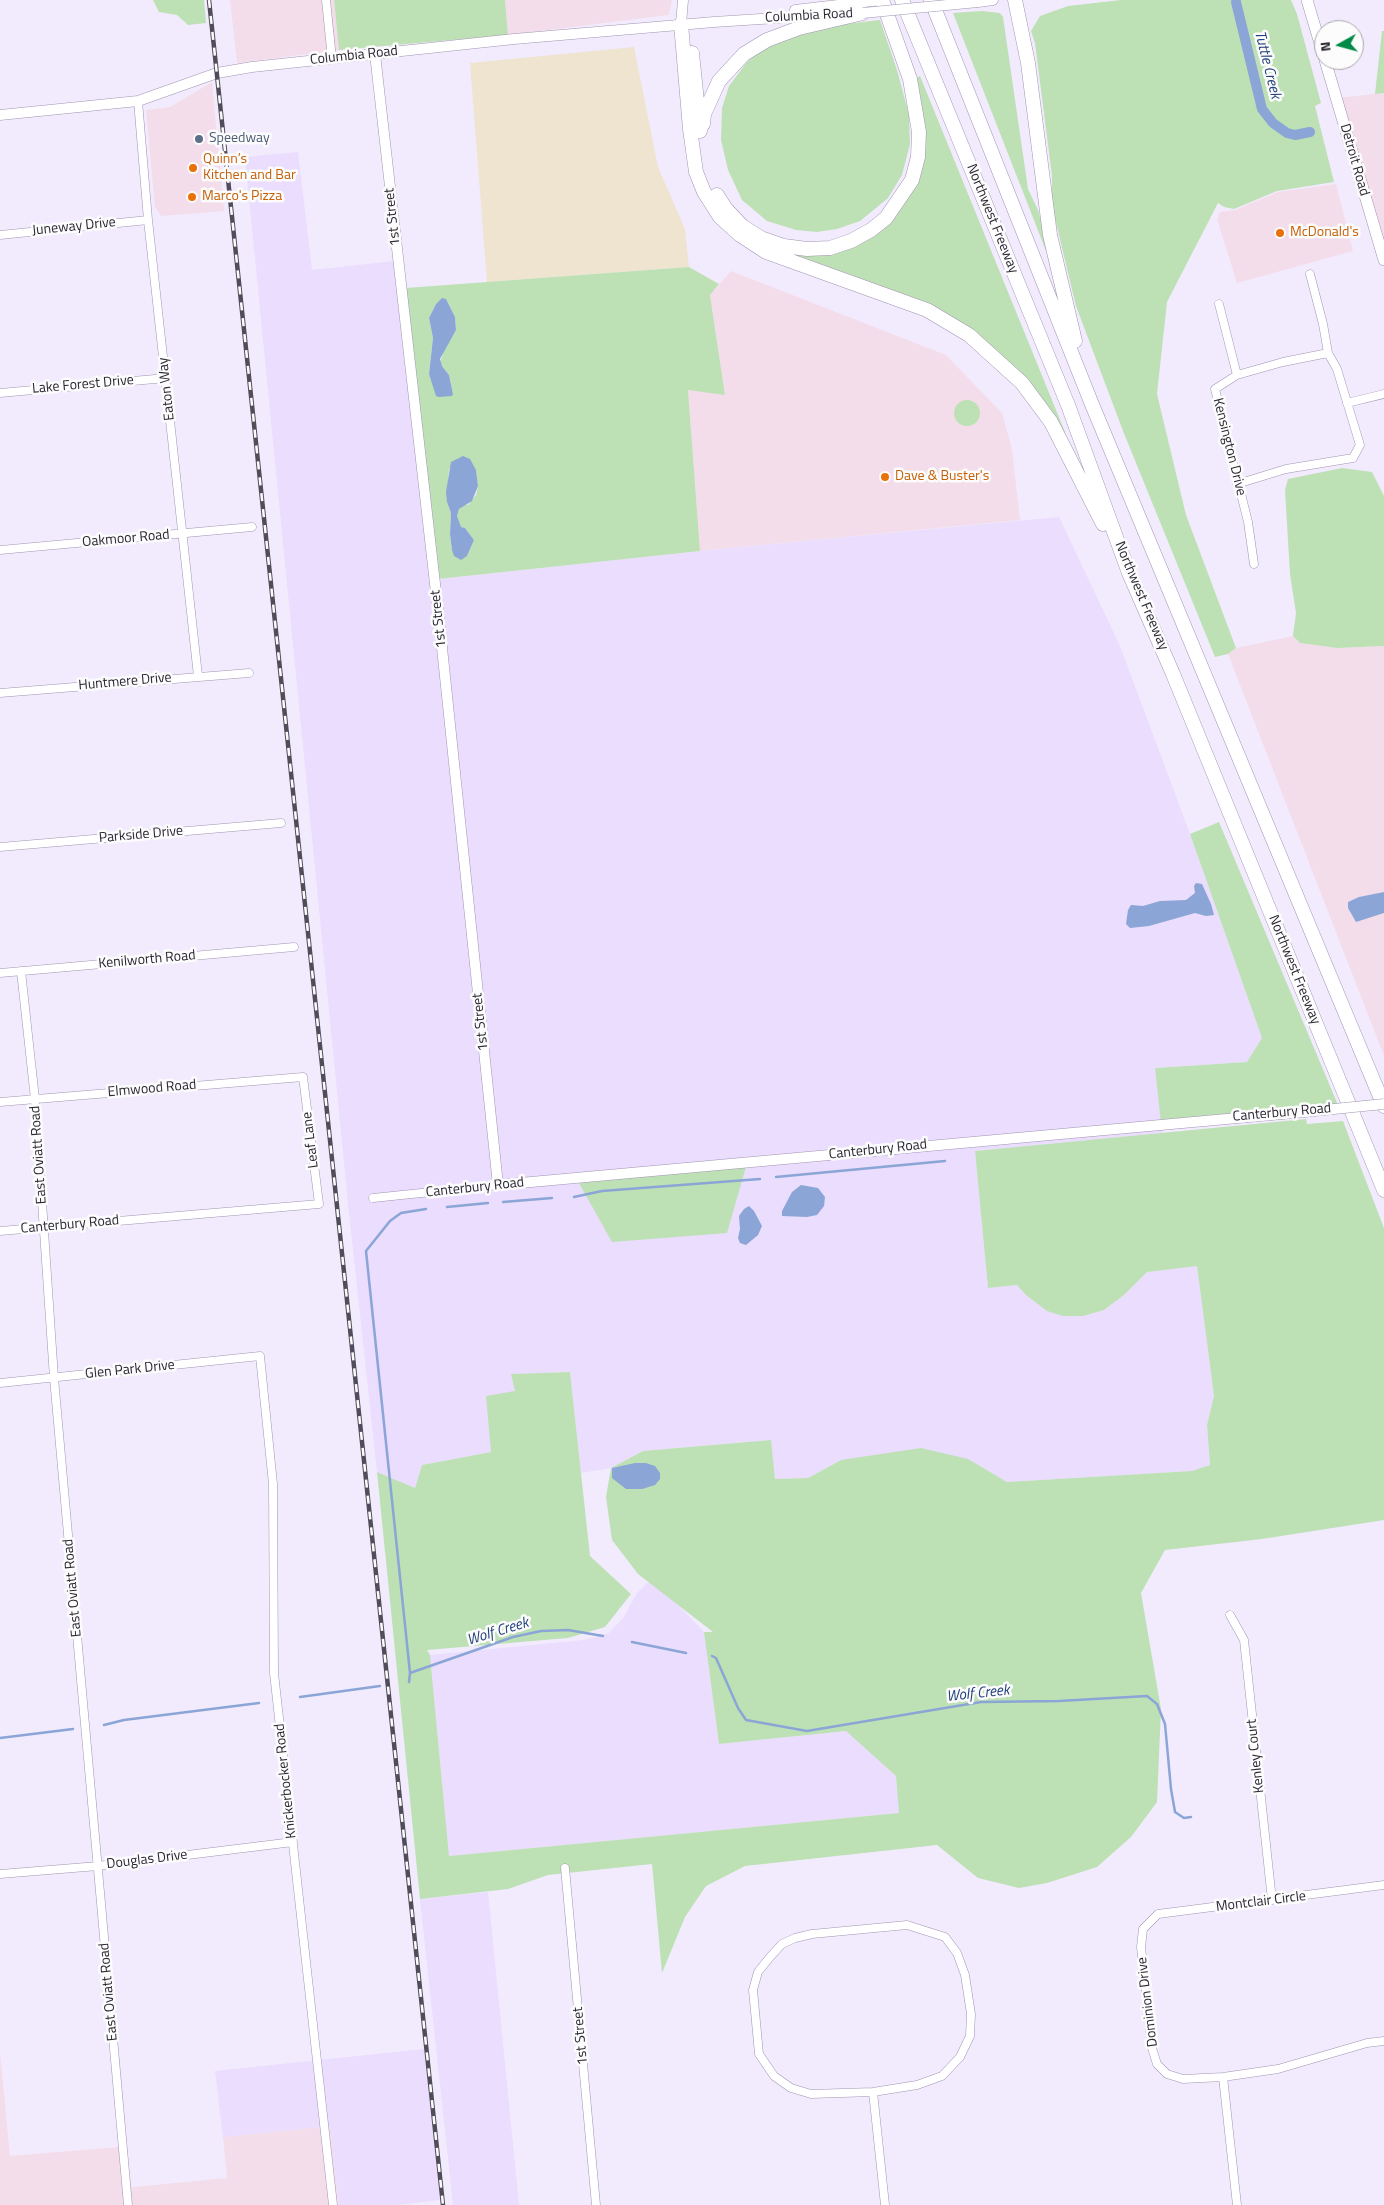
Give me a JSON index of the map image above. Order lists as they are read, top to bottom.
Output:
{
  "streets": {
    "highway": ["Northwest Freeway"],
    "main road": ["Detroit Road"],
    "street": [
      "Columbia Road",
      "1st Street",
      "Juneway Drive",
      "Lake Forest Drive",
      "Eaton Way",
      "Kensington Drive",
      "Oakmoor Road",
      "Huntmere Drive",
      "Parkside Drive",
      "Kenilworth Road",
      "Elmwood Road",
      "Canterbury Road",
      "Leaf Lane",
      "East Oviatt Road",
      "Glen Park Drive",
      "Kenley Court",
      "Knickerbocker Road",
      "Douglas Drive",
      "Montclair Circle",
      "Dominion Drive"
    ]
  },
  "crossings": [
    ["Columbia Road", "1st Street"],
    ["Columbia Road", "Eaton Way"],
    ["1st Street", "Canterbury Road"],
    ["Northwest Freeway", "Canterbury Road"],
    ["Juneway Drive", "Eaton Way"],
    ["Lake Forest Drive", "Eaton Way"],
    ["Eaton Way", "Oakmoor Road"],
    ["Eaton Way", "Huntmere Drive"],
    ["Kenilworth Road", "East Oviatt Road"],
    ["Elmwood Road", "Leaf Lane"],
    ["Elmwood Road", "East Oviatt Road"],
    ["Canterbury Road", "Leaf Lane"],
    ["Canterbury Road", "East Oviatt Road"],
    ["East Oviatt Road", "Glen Park Drive"],
    ["East Oviatt Road", "Douglas Drive"],
    ["Glen Park Drive", "Knickerbocker Road"],
    ["Kenley Court", "Montclair Circle"],
    ["Knickerbocker Road", "Douglas Drive"],
    ["Montclair Circle", "Dominion Drive"]
  ],
  "water": ["Tuttle Creek", "Wolf Creek"],
  "places": [
    "Speedway",
    "Quinn’s Kitchen and Bar",
    "Marco's Pizza",
    "McDonald's",
    "Dave & Buster's"
  ],
  "north": "left"
}
